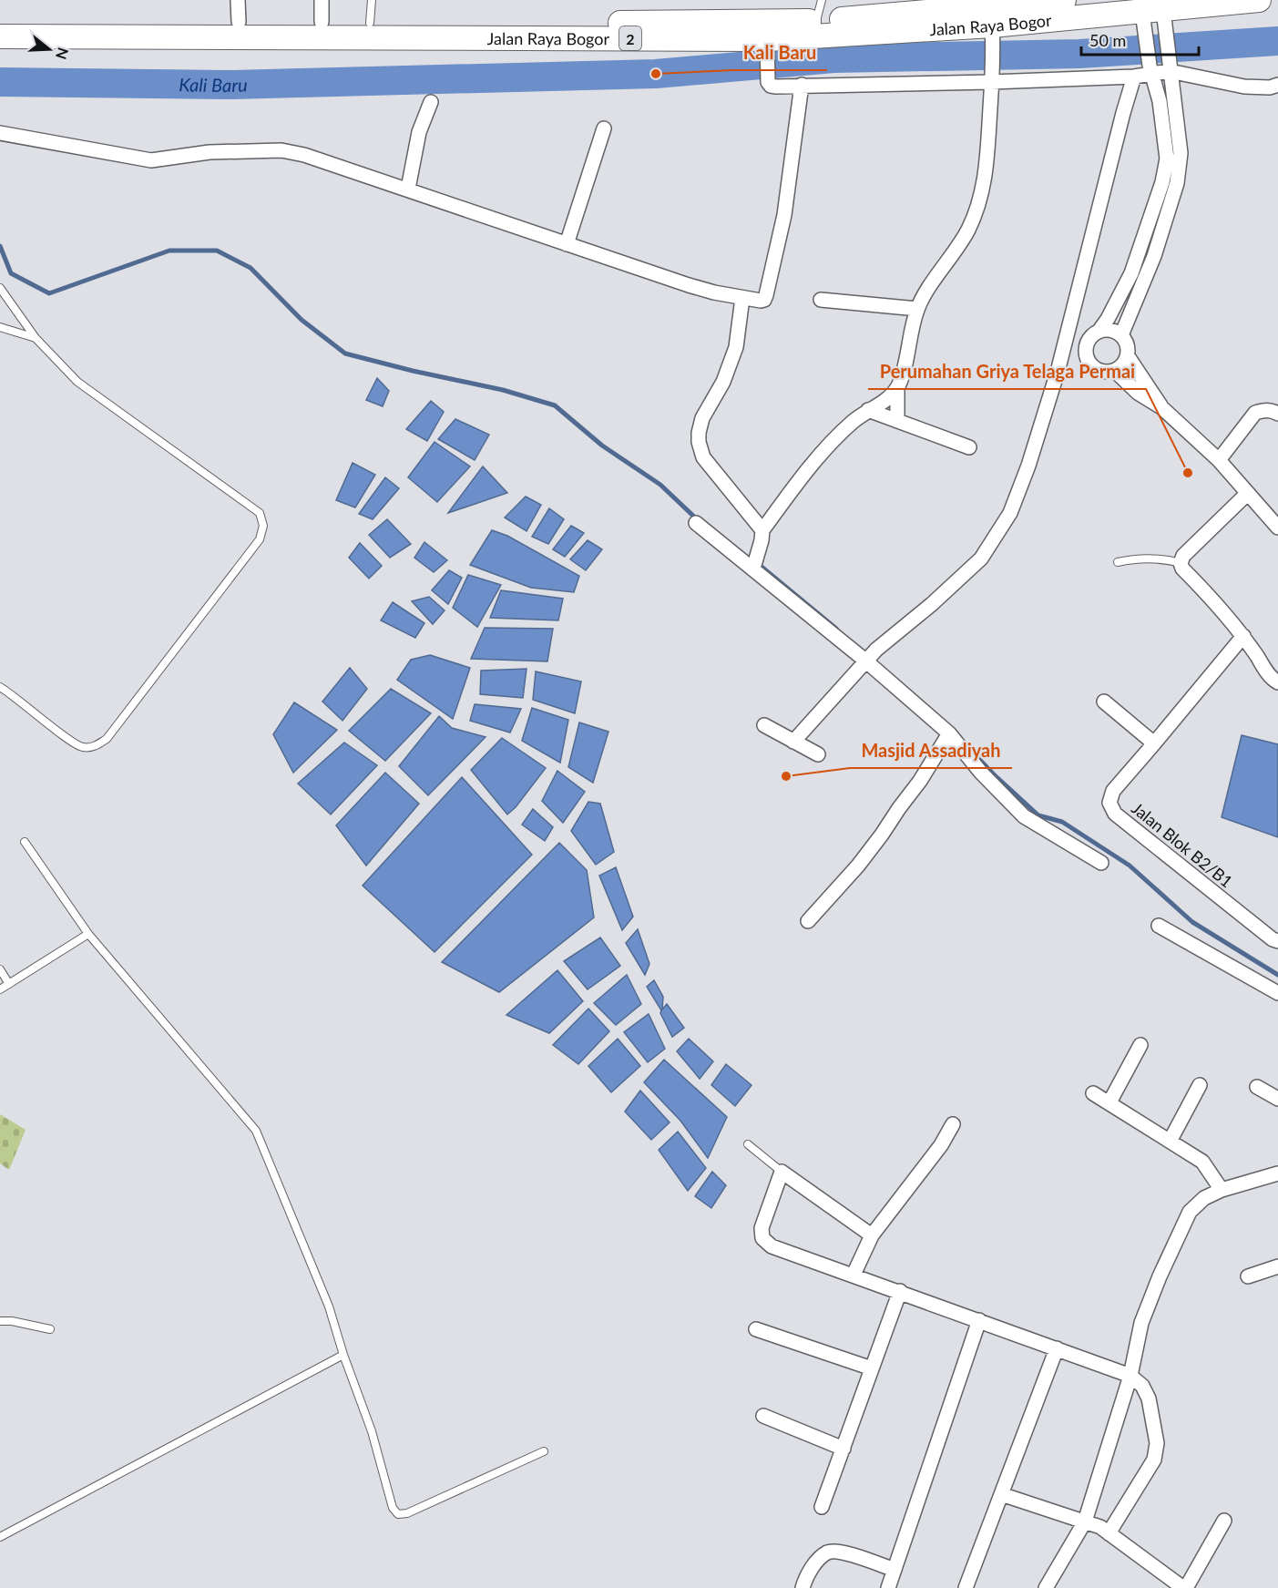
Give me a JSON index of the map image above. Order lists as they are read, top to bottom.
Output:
{
  "streets": {
    "highway": ["Jalan Raya Bogor", "2"],
    "street": ["Jalan Blok B2/B1"]
  },
  "water": ["Kali Baru"],
  "places": ["Kali Baru", "Perumahan Griya Telaga Permai", "Masjid Assadiyah"],
  "scale_bar": "50 m",
  "north": "right"
}
